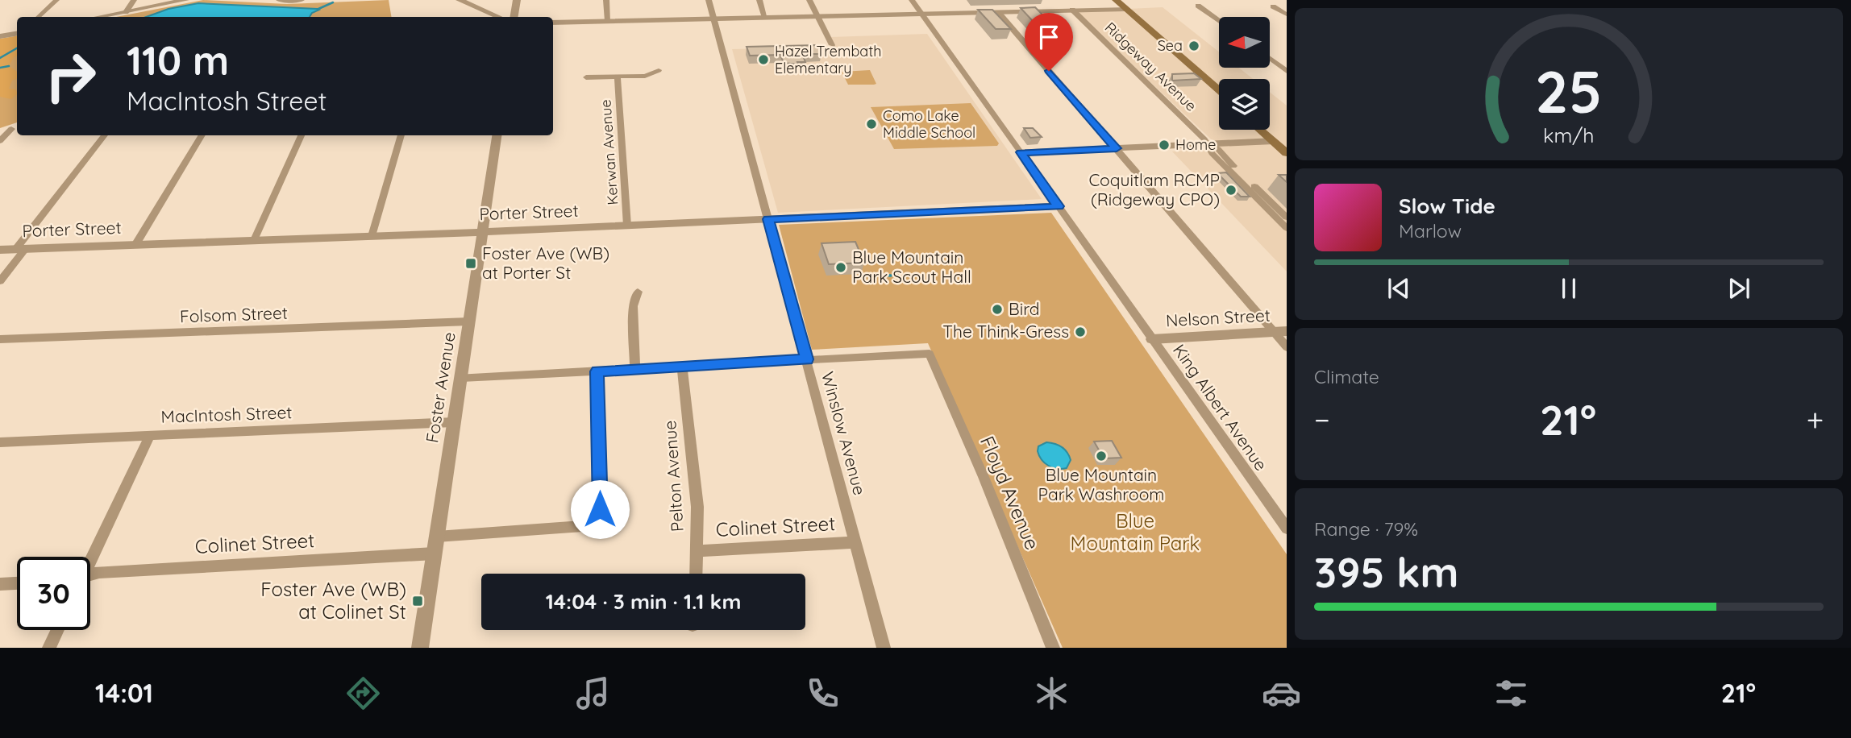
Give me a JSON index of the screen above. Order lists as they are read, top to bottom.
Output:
{
  "streets": {
    "street": [
      "Ridgeway Avenue",
      "Kerwan Avenue",
      "Porter Street",
      "Folsom Street",
      "Nelson Street",
      "Foster Avenue",
      "King Albert Avenue",
      "MacIntosh Street",
      "Winslow Avenue",
      "Pelton Avenue",
      "Floyd Avenue",
      "Colinet Street"
    ]
  },
  "crossings": [
    ["Kerwan Avenue", "Porter Street"],
    ["Porter Street", "Foster Avenue"],
    ["Porter Street", "King Albert Avenue"],
    ["Porter Street", "Winslow Avenue"],
    ["Folsom Street", "Foster Avenue"],
    ["Nelson Street", "King Albert Avenue"],
    ["Foster Avenue", "MacIntosh Street"],
    ["Foster Avenue", "Colinet Street"],
    ["Winslow Avenue", "Floyd Avenue"],
    ["Winslow Avenue", "Colinet Street"],
    ["Pelton Avenue", "Colinet Street"]
  ],
  "parks": ["Blue Mountain Park"],
  "places": {
    "other": [
      "Sea",
      "Hazel Trembath Elementary",
      "Como Lake Middle School",
      "Home",
      "Coquitlam RCMP (Ridgeway CPO)",
      "Blue Mountain Park Scout Hall",
      "Bird",
      "The Think-Gress",
      "Blue Mountain Park Washroom"
    ],
    "transit": ["Foster Ave (WB) at Porter St", "Foster Ave (WB) at Colinet St"]
  },
  "north": "left",
  "page": {
    "turn": ["110 m", "MacIntosh Street"],
    "song": ["Slow Tide", "Marlow"],
    "tile": [
      "Climate",
      ["Range · 79%", "395 km"]
    ],
    "heat": ["−", "21°", "+"],
    "limit": "30",
    "trip": "14:04 · 3 min · 1.1 km",
    "tabs": ["14:01", "21°"],
    "gauge": ["25", "km/h"]
  }
}
